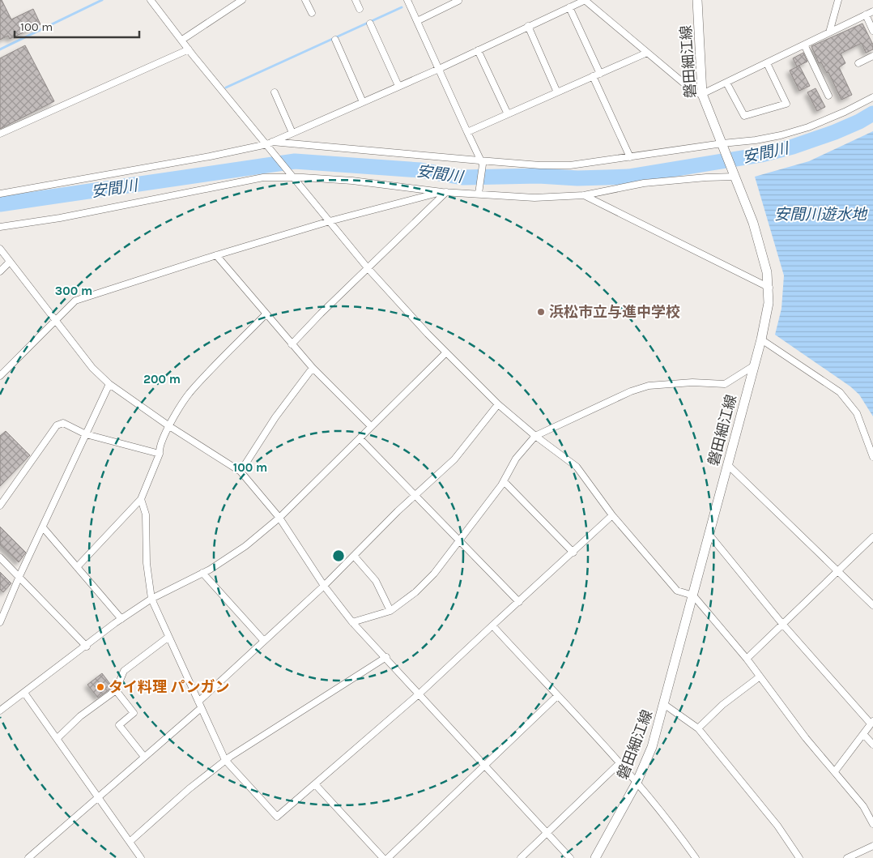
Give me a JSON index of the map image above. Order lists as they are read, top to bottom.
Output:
{
  "streets": {
    "main road": ["磐田細江線"]
  },
  "water": ["安間川", "安間川遊水地"],
  "places": ["浜松市立与進中学校", "タイ料理 パンガン"],
  "scale_bar": "100 m",
  "rings": ["300 m", "200 m", "100 m"]
}
